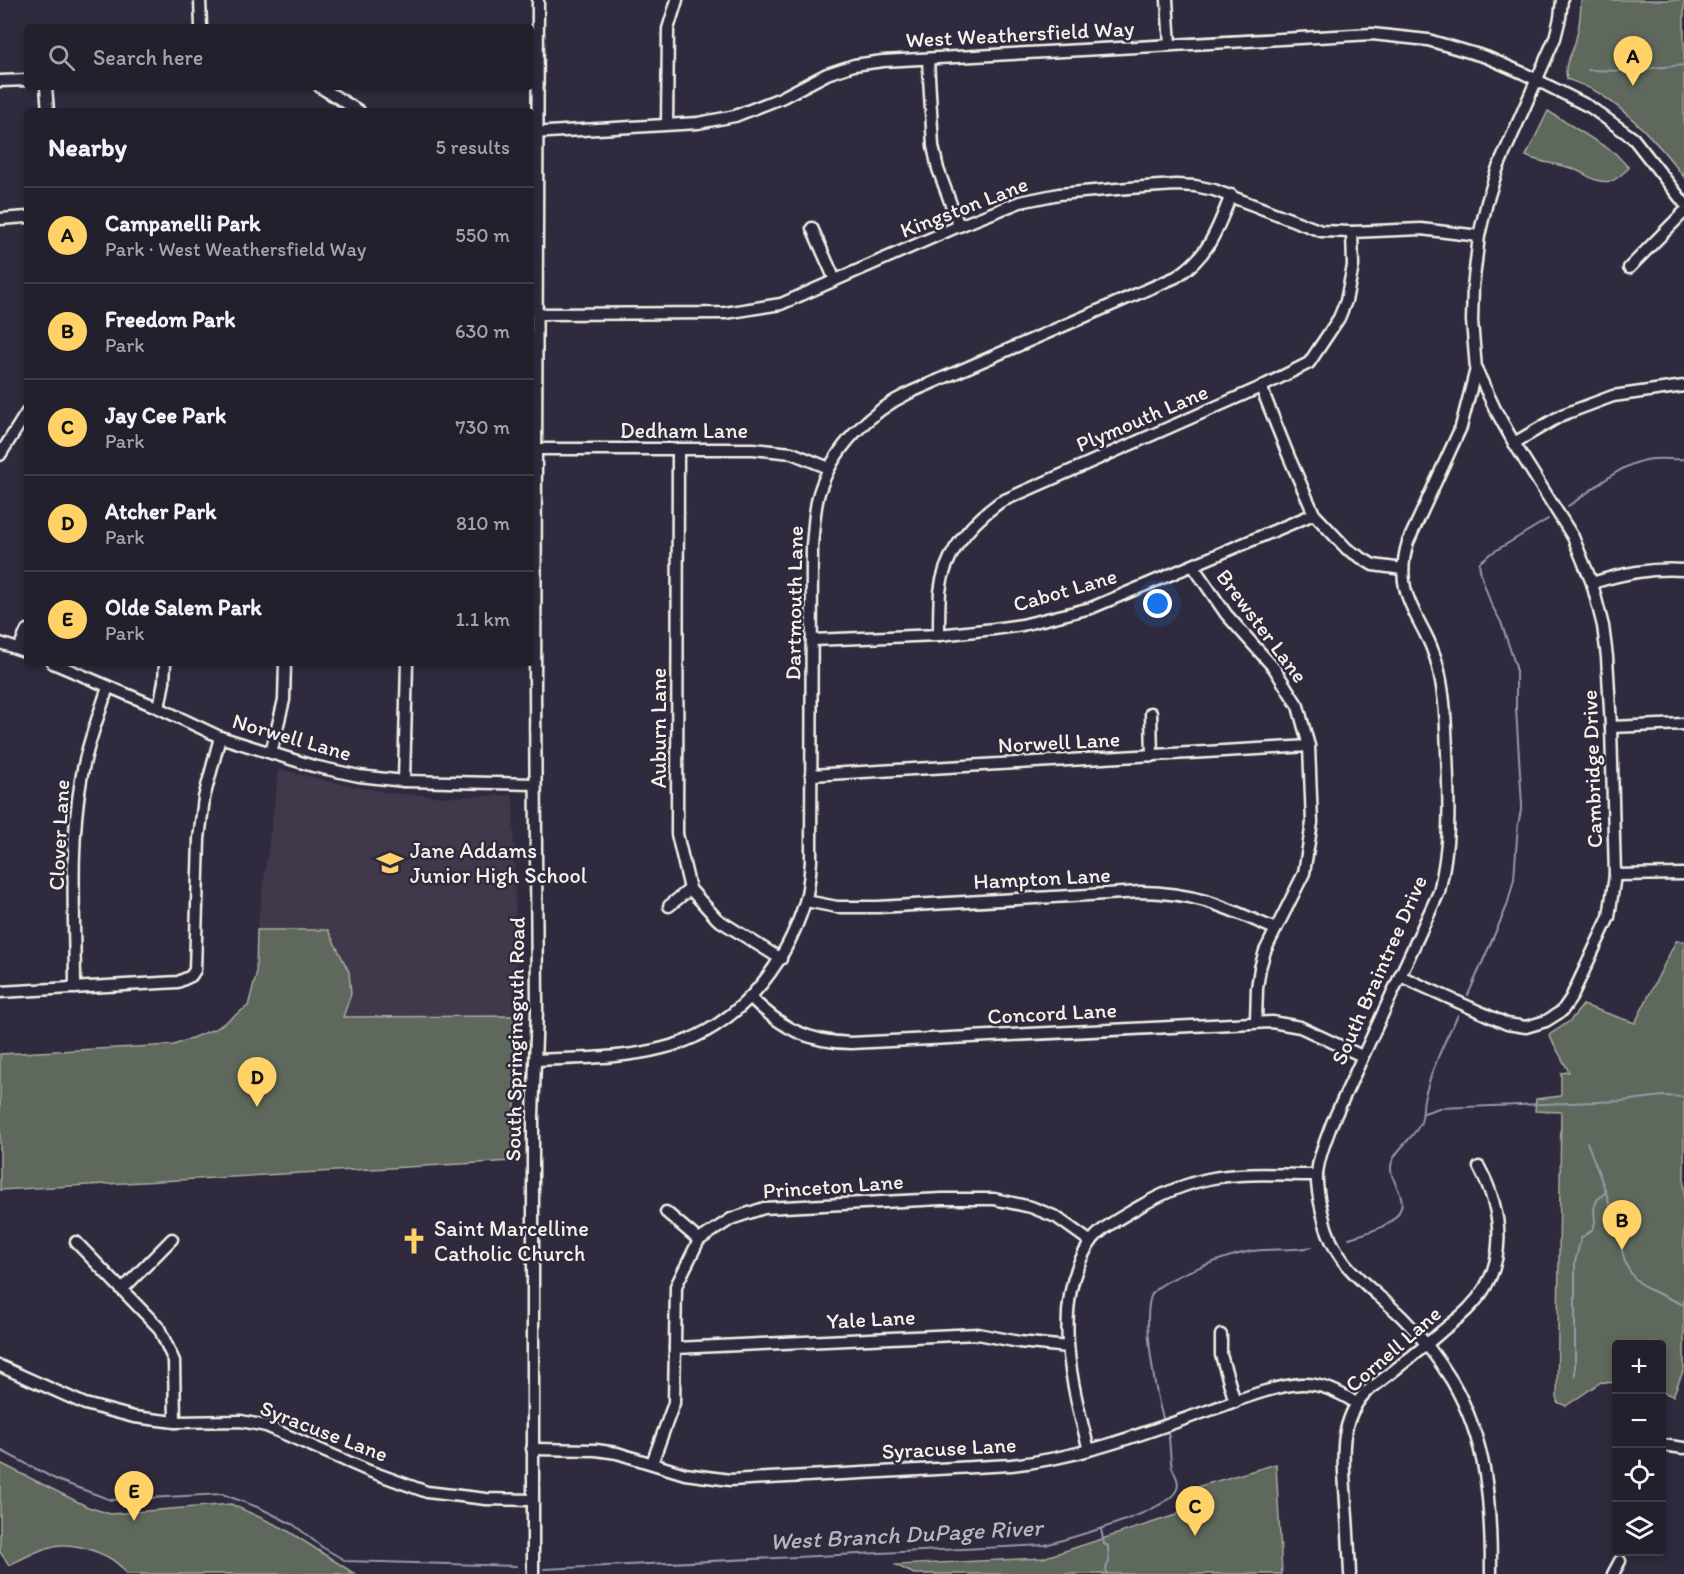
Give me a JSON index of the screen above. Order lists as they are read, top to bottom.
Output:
{
  "streets": {
    "street": [
      "West Weathersfield Way",
      "Kingston Lane",
      "Plymouth Lane",
      "Dedham Lane",
      "Cabot Lane",
      "Dartmouth Lane",
      "Brewster Lane",
      "Auburn Lane",
      "Norwell Lane",
      "Cambridge Drive",
      "Clover Lane",
      "Hampton Lane",
      "South Braintree Drive",
      "Concord Lane",
      "South Springinsguth Road",
      "Princeton Lane",
      "Yale Lane",
      "Cornell Lane",
      "Syracuse Lane"
    ]
  },
  "crossings": [
    ["West Weathersfield Way", "South Braintree Drive"],
    ["West Weathersfield Way", "South Springinsguth Road"],
    ["Kingston Lane", "Plymouth Lane"],
    ["Kingston Lane", "Dartmouth Lane"],
    ["Kingston Lane", "South Braintree Drive"],
    ["Kingston Lane", "South Springinsguth Road"],
    ["Plymouth Lane", "Cabot Lane"],
    ["Dedham Lane", "Dartmouth Lane"],
    ["Dedham Lane", "Auburn Lane"],
    ["Dedham Lane", "South Springinsguth Road"],
    ["Cabot Lane", "Dartmouth Lane"],
    ["Cabot Lane", "Brewster Lane"],
    ["Dartmouth Lane", "Auburn Lane"],
    ["Dartmouth Lane", "Norwell Lane"],
    ["Dartmouth Lane", "Hampton Lane"],
    ["Dartmouth Lane", "Concord Lane"],
    ["Dartmouth Lane", "South Springinsguth Road"],
    ["Brewster Lane", "Norwell Lane"],
    ["Brewster Lane", "Hampton Lane"],
    ["Brewster Lane", "Concord Lane"],
    ["Norwell Lane", "Clover Lane"],
    ["Norwell Lane", "South Springinsguth Road"],
    ["Cambridge Drive", "South Braintree Drive"],
    ["South Braintree Drive", "Concord Lane"],
    ["South Braintree Drive", "Cornell Lane"],
    ["South Springinsguth Road", "Syracuse Lane"],
    ["Cornell Lane", "Syracuse Lane"]
  ],
  "water": ["West Branch DuPage River"],
  "places": {
    "school or university": ["Jane Addams Junior High School"],
    "church": ["Saint Marcelline Catholic Church"]
  },
  "page": {
    "search": "Search here",
    "pins": [
      "A",
      "D",
      "B",
      "E",
      "C"
    ],
    "heading": ["Nearby", "5 results"],
    "list": [
      {
        "mark": "A",
        "name": "Campanelli Park",
        "note": "Park · West Weathersfield Way",
        "value": "550 m"
      },
      {
        "mark": "B",
        "name": "Freedom Park",
        "note": "Park",
        "value": "630 m"
      },
      {
        "mark": "C",
        "name": "Jay Cee Park",
        "note": "Park",
        "value": "730 m"
      },
      {
        "mark": "D",
        "name": "Atcher Park",
        "note": "Park",
        "value": "810 m"
      },
      {
        "mark": "E",
        "name": "Olde Salem Park",
        "note": "Park",
        "value": "1.1 km"
      }
    ],
    "map_buttons": ["+", "−"]
  }
}
